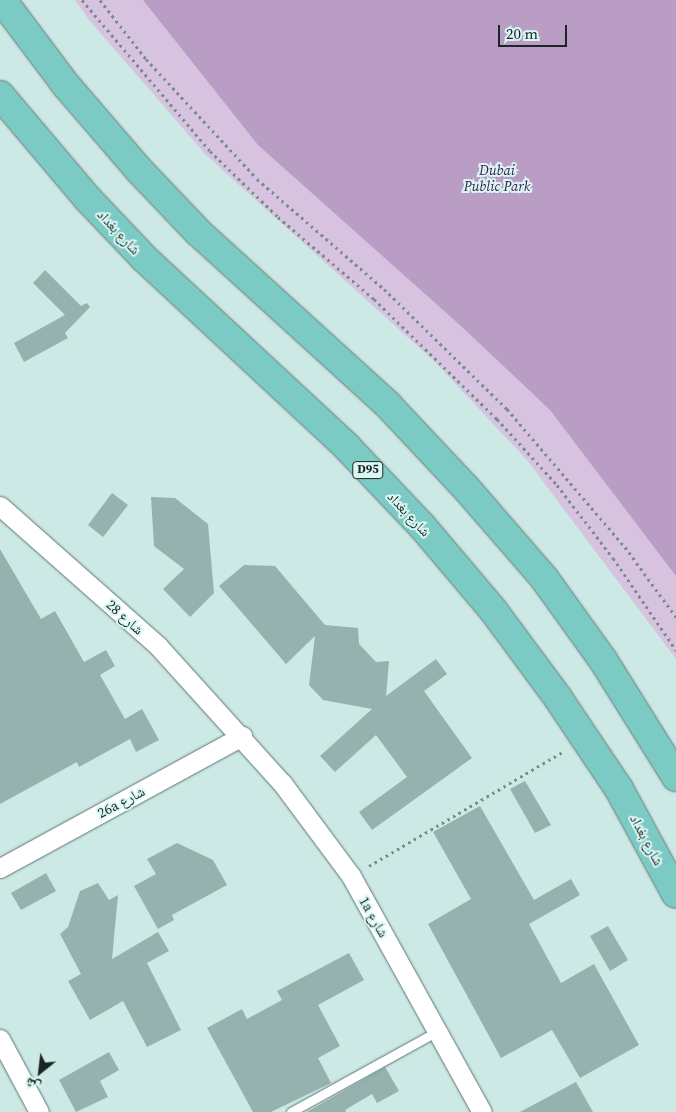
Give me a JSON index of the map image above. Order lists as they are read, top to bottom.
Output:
{
  "streets": {
    "main road": ["شارع بغداد", "D95"],
    "street": ["شارع 28", "26a شارع", "1a شارع"]
  },
  "crossings": [
    ["شارع 28", "26a شارع"],
    ["شارع 28", "1a شارع"],
    ["26a شارع", "1a شارع"]
  ],
  "parks": ["Dubai Public Park"],
  "scale_bar": "20 m",
  "north": "bottom left"
}
